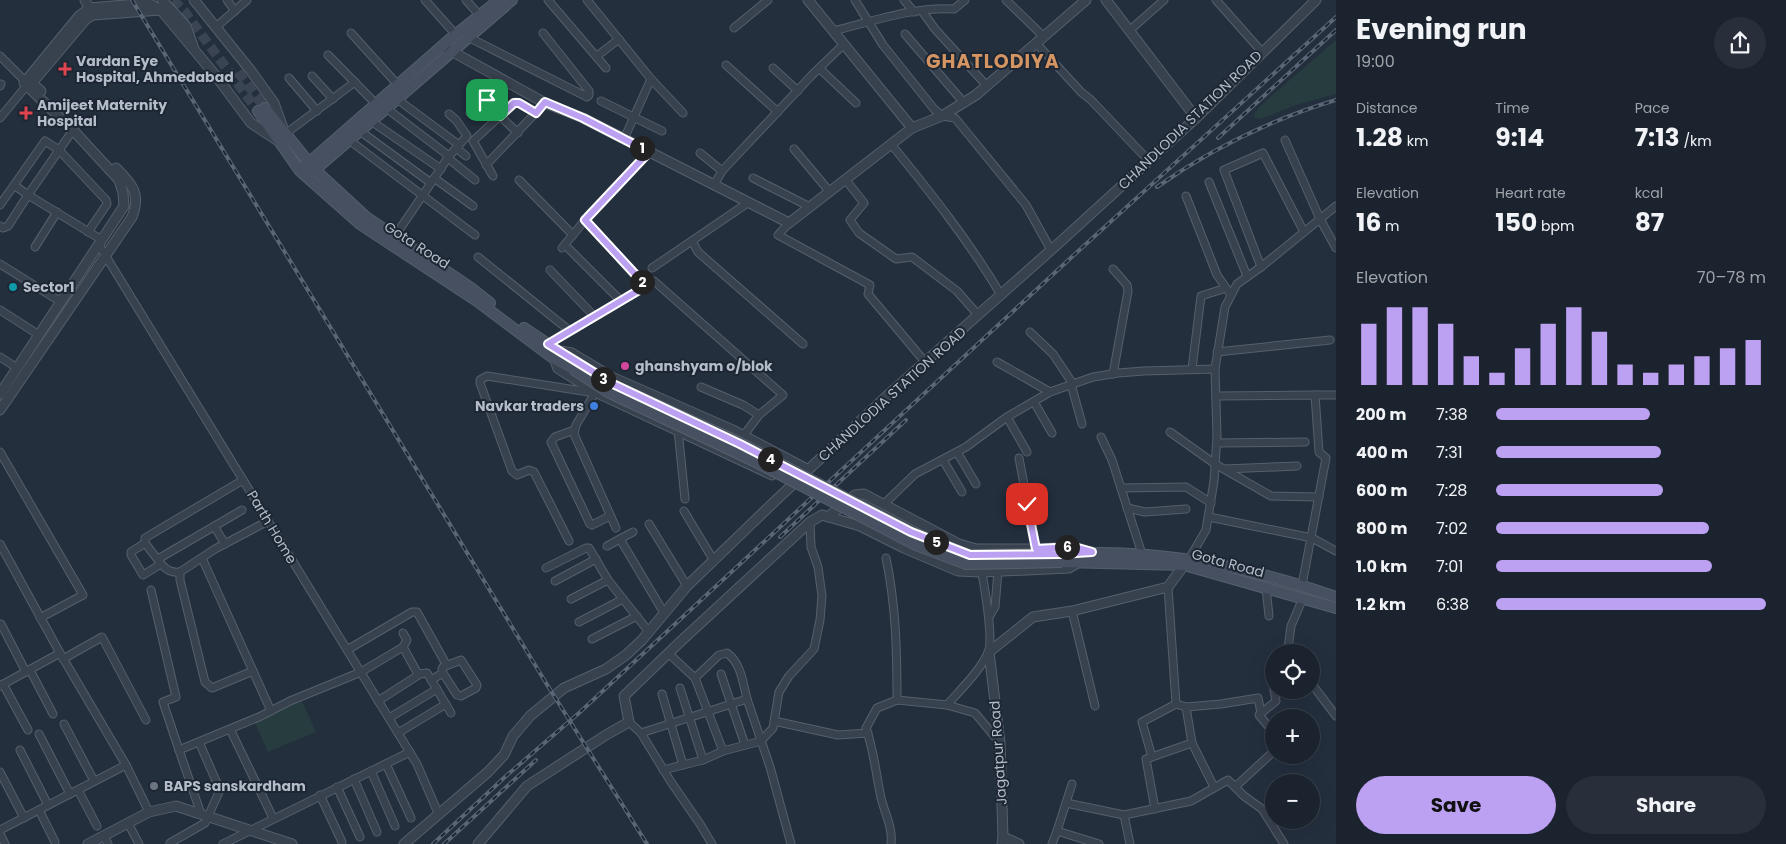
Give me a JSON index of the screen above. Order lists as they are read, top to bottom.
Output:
{
  "streets": {
    "main road": ["Gota Road"],
    "street": ["CHANDLODIA STATION ROAD", "Parth Home", "Jagatpur Road"]
  },
  "crossings": [
    ["CHANDLODIA STATION ROAD", "Parth Home"]
  ],
  "districts": ["GHATLODIYA"],
  "places": {
    "health": ["Vardan Eye Hospital, Ahmedabad", "Amijeet Maternity Hospital"],
    "other": [
      "Sector1",
      "ghanshyam o/blok",
      "Navkar traders",
      "BAPS sanskardham"
    ]
  },
  "page": {
    "heading": ["Evening run", "19:00"],
    "stats": [
      ["Distance", "1.28 km"],
      ["Time", "9:14"],
      ["Pace", "7:13 /km"],
      ["Elevation", "16 m"],
      ["Heart rate", "150 bpm"],
      ["kcal", "87"]
    ],
    "pins": [
      "1",
      "2",
      "3",
      "4",
      "5",
      "6"
    ],
    "chart": ["Elevation", "70–78 m"],
    "list": [
      {
        "name": "200 m",
        "note": "7:38"
      },
      {
        "name": "400 m",
        "note": "7:31"
      },
      {
        "name": "600 m",
        "note": "7:28"
      },
      {
        "name": "800 m",
        "note": "7:02"
      },
      {
        "name": "1.0 km",
        "note": "7:01"
      },
      {
        "name": "1.2 km",
        "note": "6:38"
      }
    ],
    "map_buttons": ["+", "−"],
    "buttons": ["Save", "Share"]
  }
}
